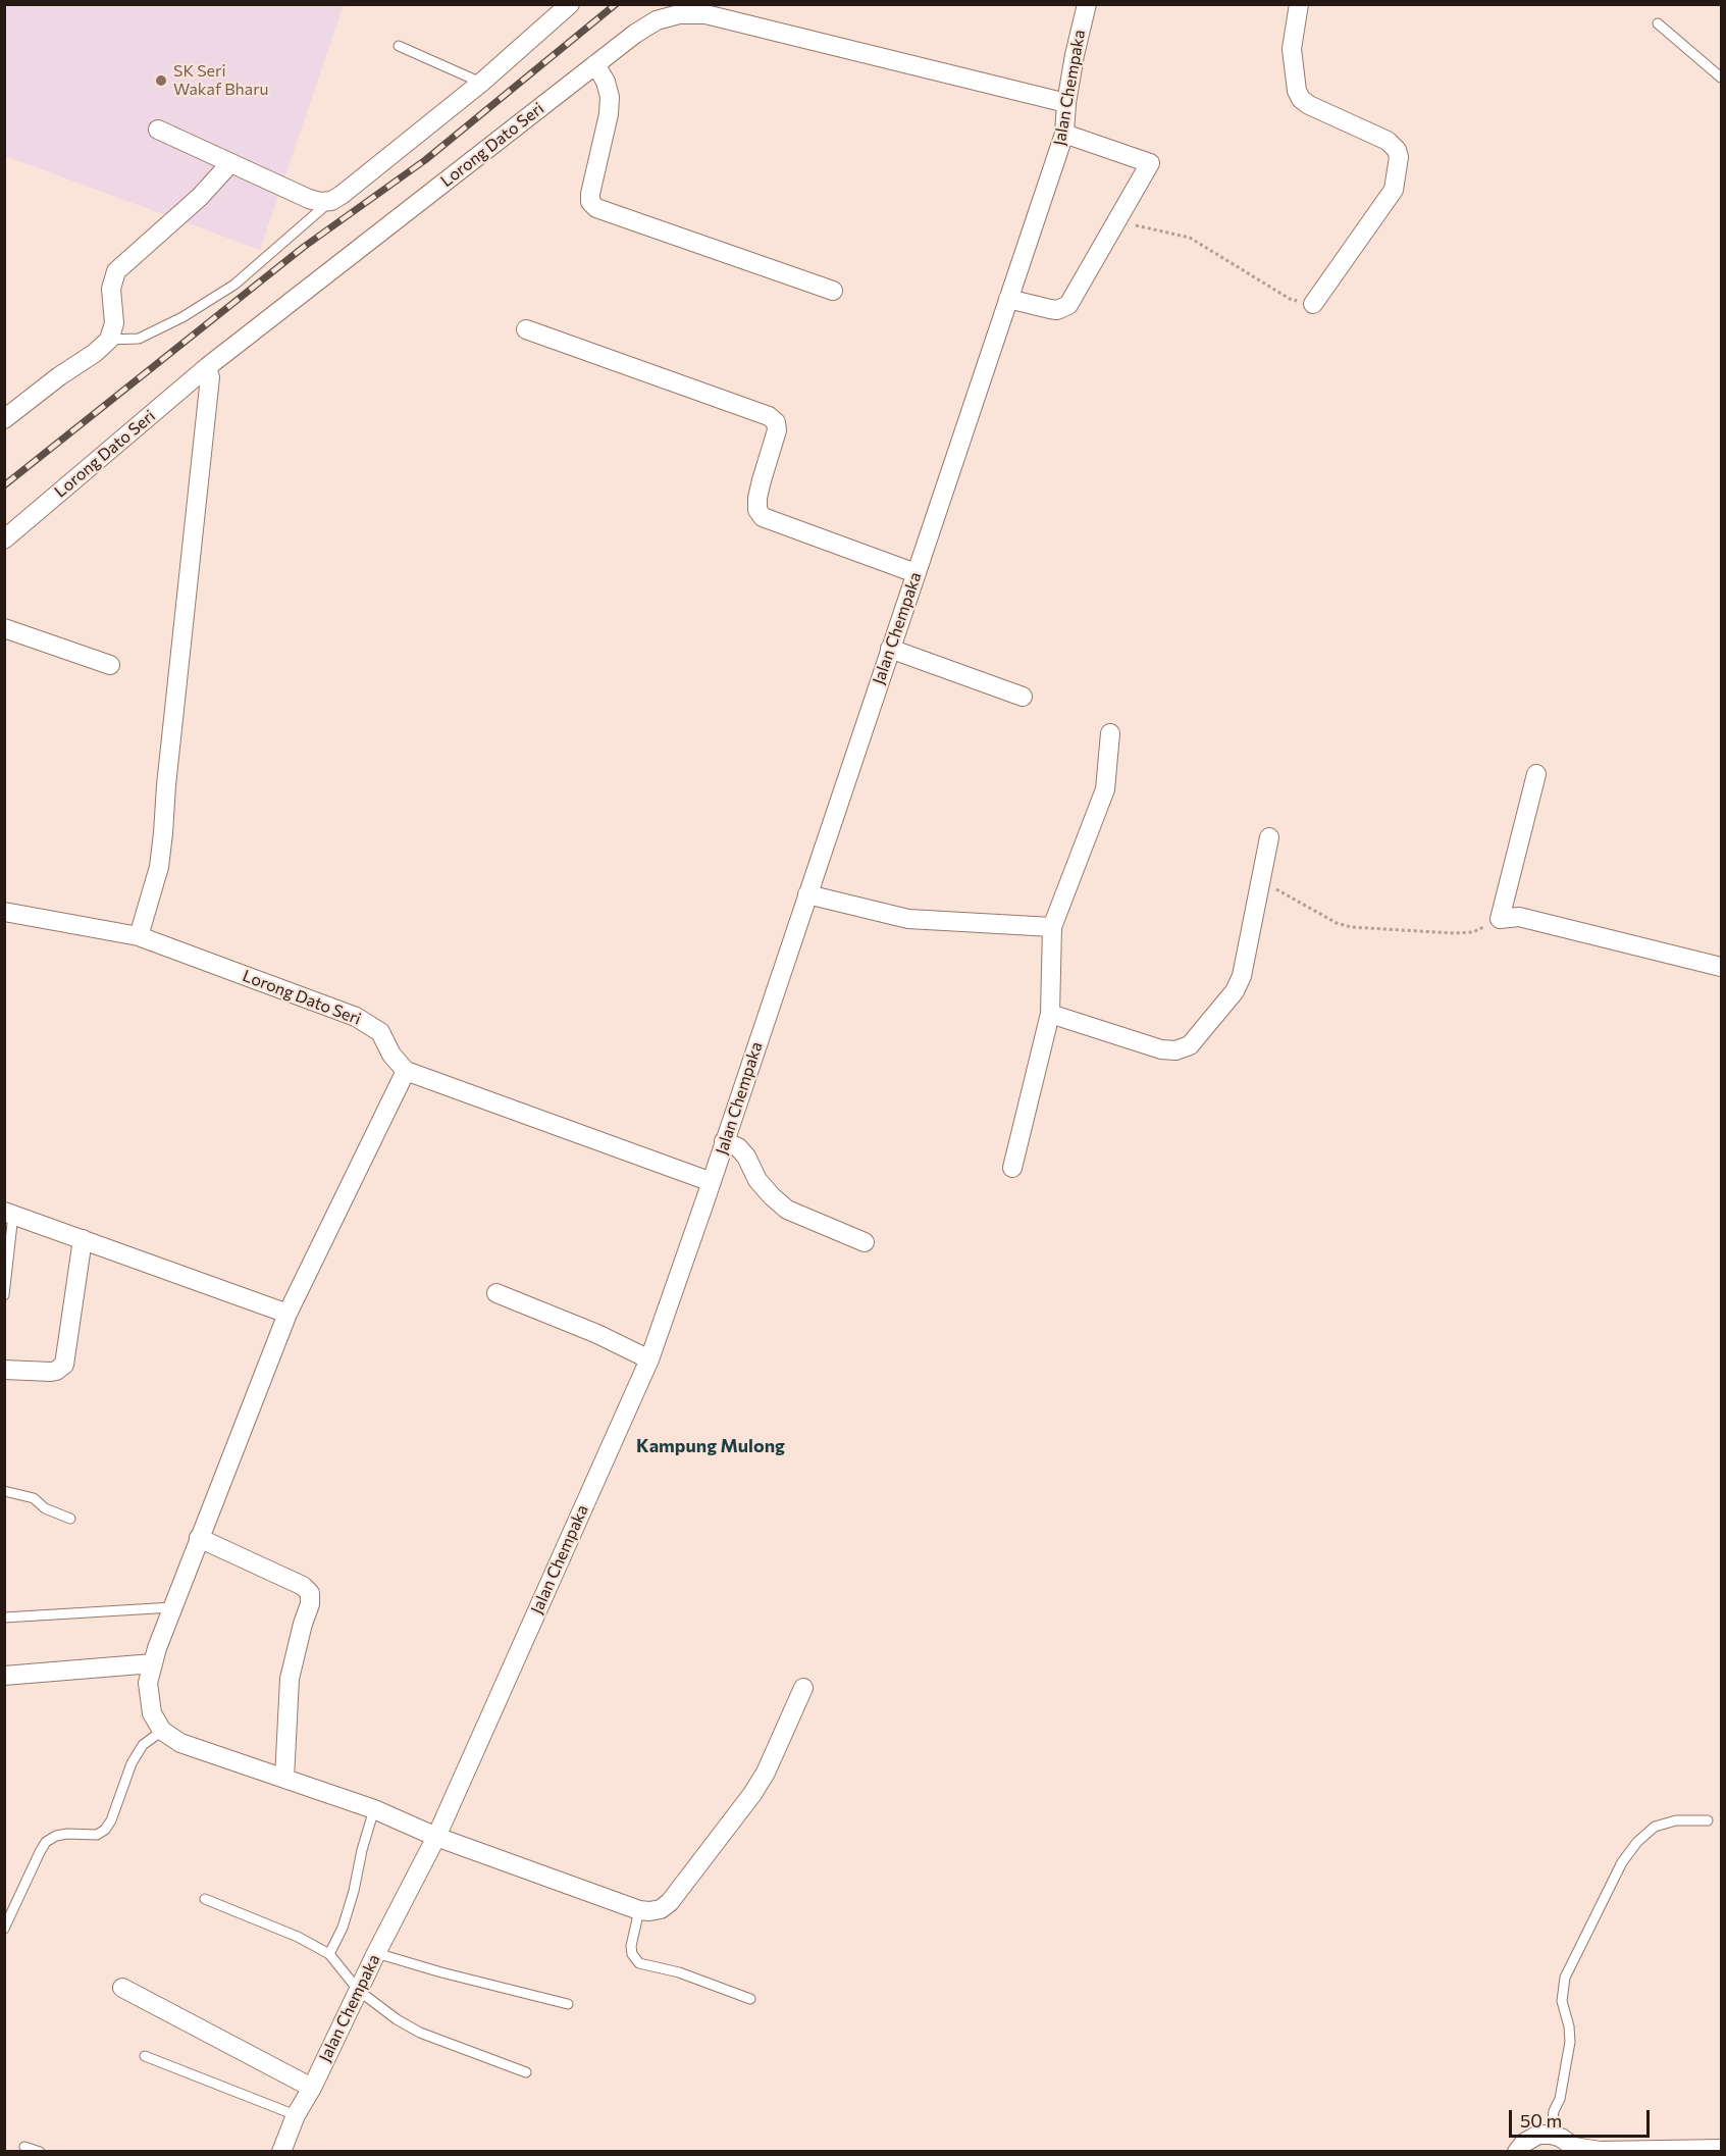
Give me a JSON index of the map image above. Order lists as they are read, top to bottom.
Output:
{
  "streets": {
    "street": ["Jalan Chempaka", "Lorong Dato Seri"]
  },
  "crossings": [
    ["Jalan Chempaka", "Lorong Dato Seri"]
  ],
  "districts": ["Kampung Mulong"],
  "places": ["SK Seri Wakaf Bharu"],
  "scale_bar": "50 m"
}
